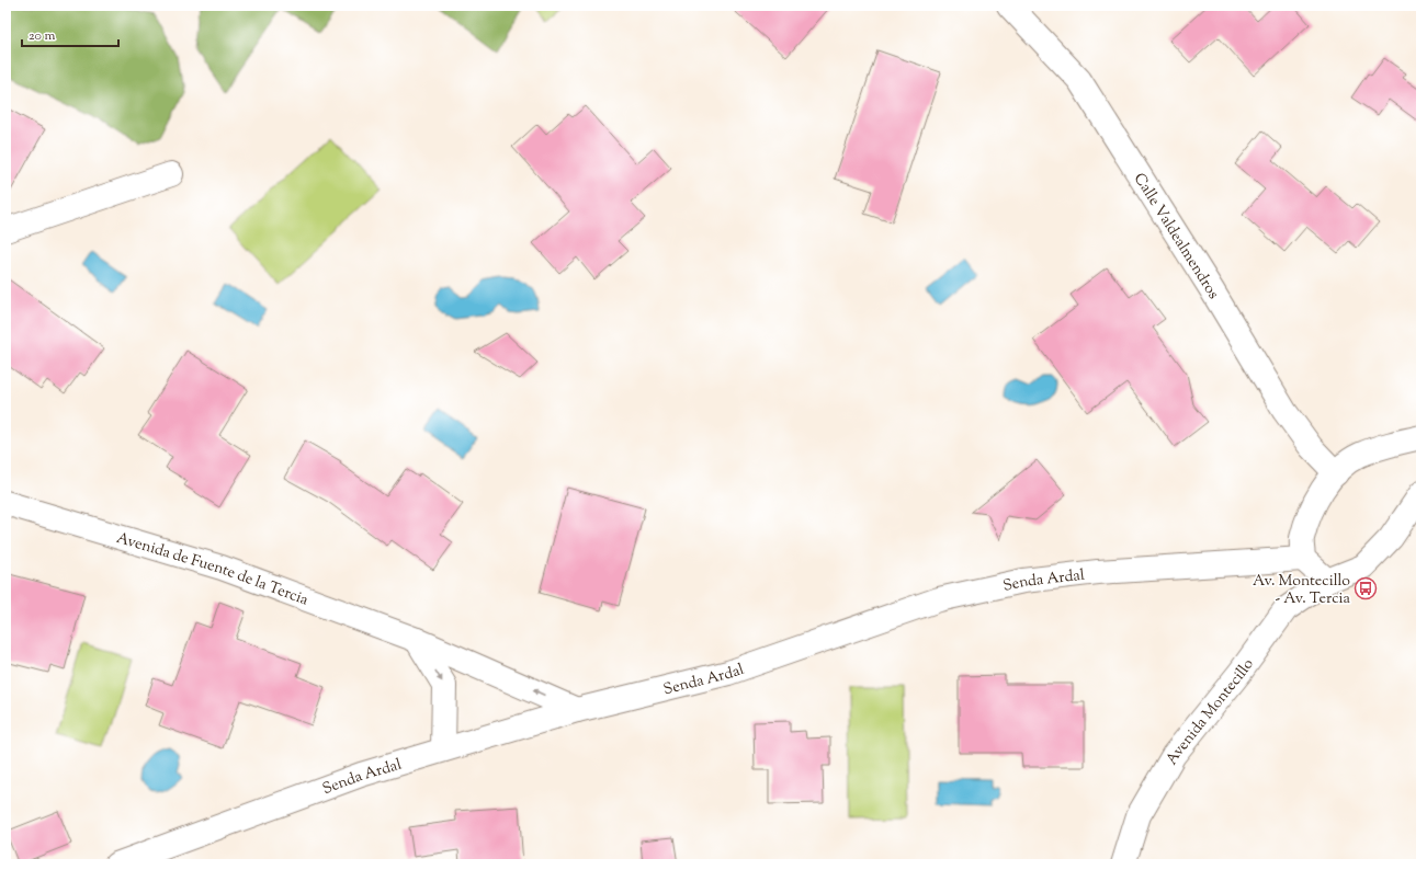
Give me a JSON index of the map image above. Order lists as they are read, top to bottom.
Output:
{
  "streets": {
    "street": [
      "Calle Valdealmendros",
      "Avenida de Fuente de la Tercia",
      "Senda Ardal",
      "Avenida Montecillo"
    ]
  },
  "crossings": [
    ["Avenida de Fuente de la Tercia", "Senda Ardal"]
  ],
  "places": {
    "bus stop": ["Av. Montecillo - Av. Tercia"]
  },
  "scale_bar": "20 m"
}
